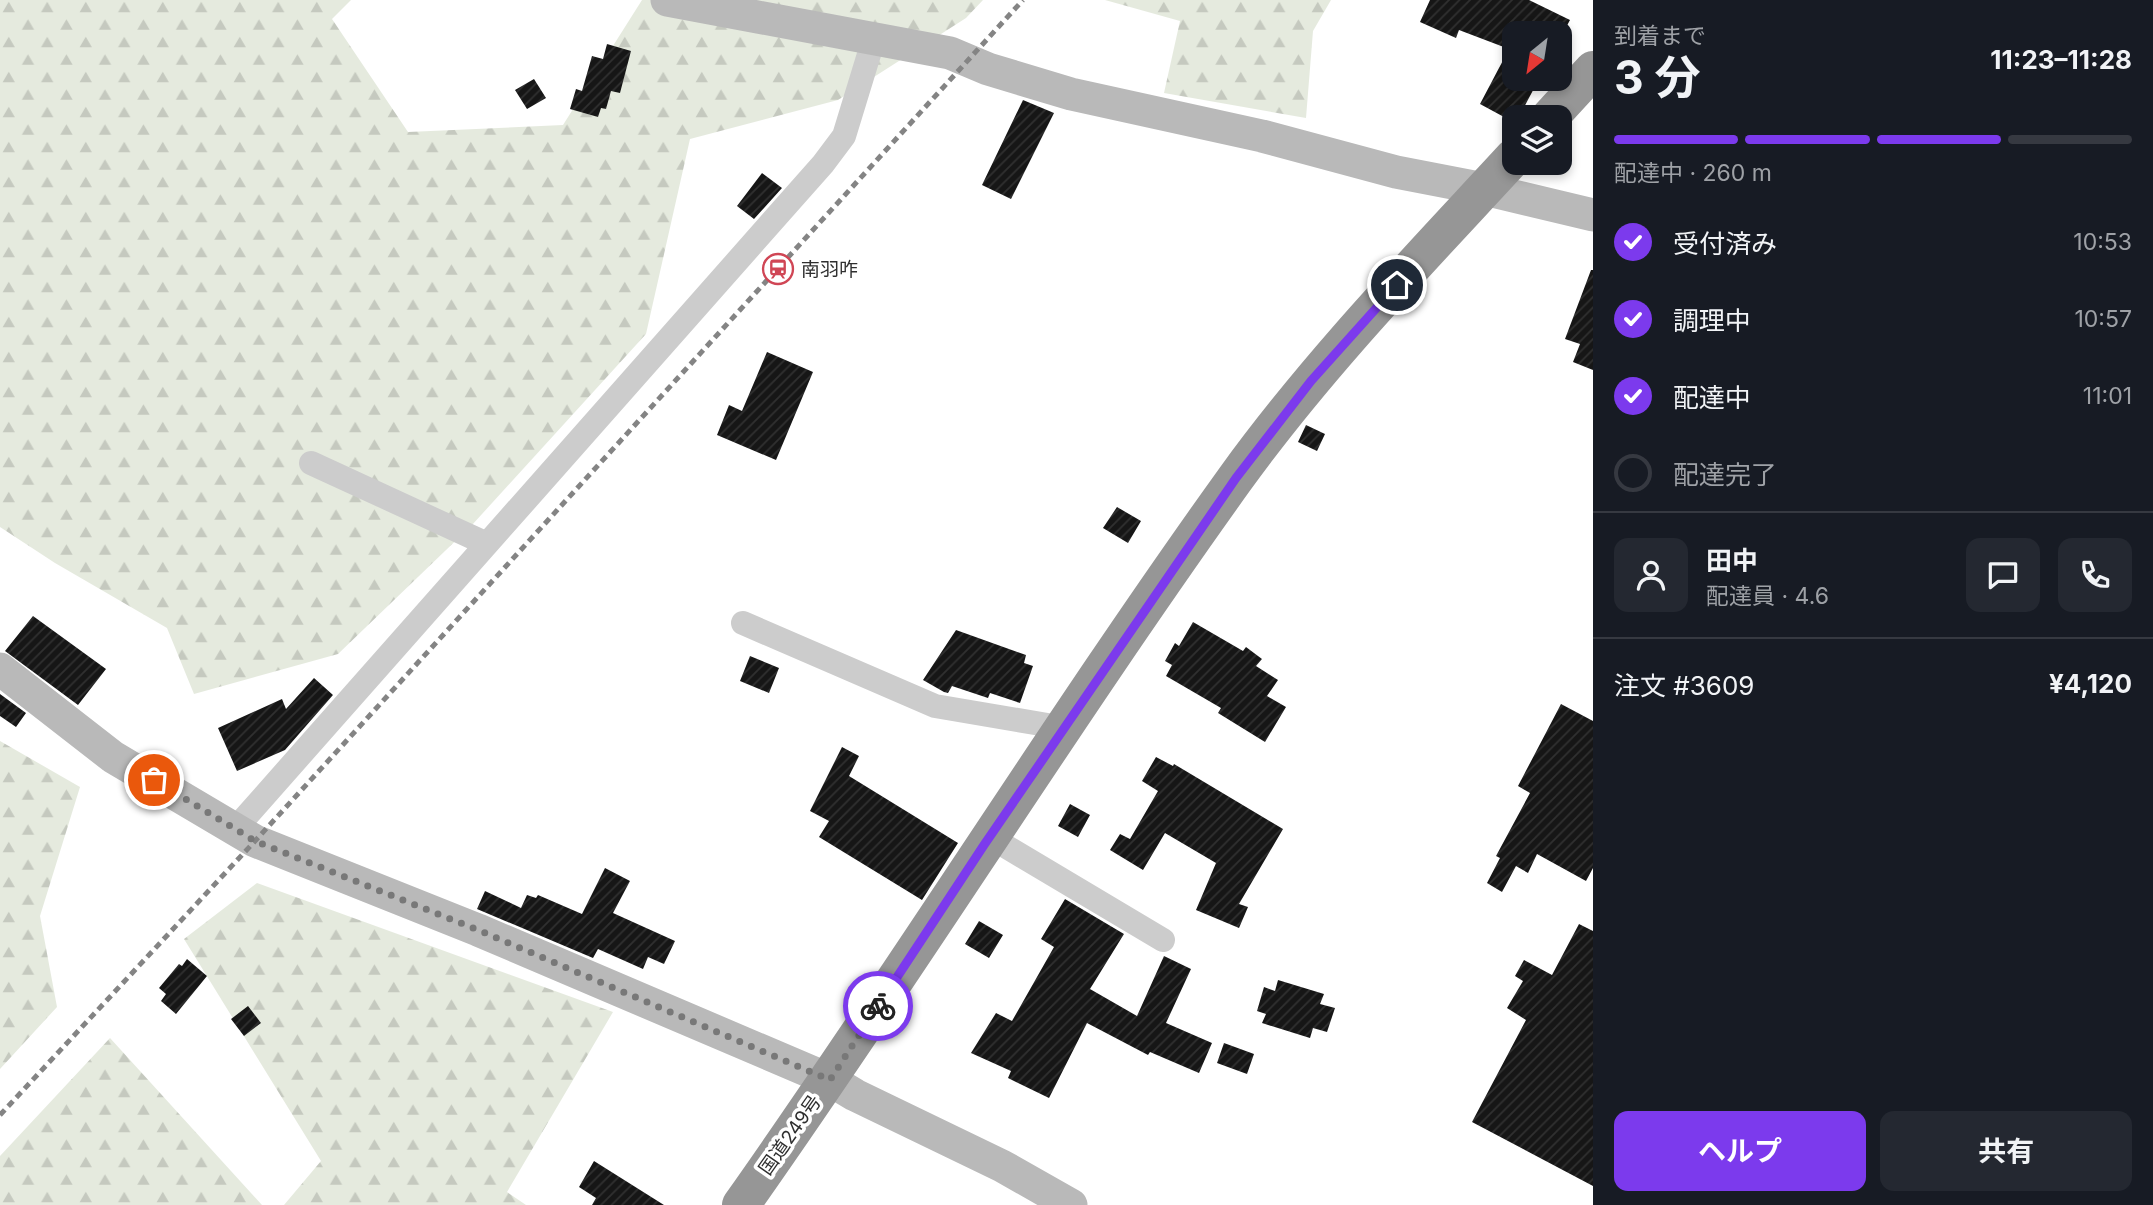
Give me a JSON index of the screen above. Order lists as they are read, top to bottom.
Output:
{
  "streets": {
    "highway": ["国道249号"]
  },
  "places": {
    "station": ["南羽咋"]
  },
  "north": "bottom left",
  "page": {
    "heading": ["3 分", "到着まで", "11:23–11:28"],
    "panel": [
      "田中",
      "配達員 · 4.6",
      "注文 #3609",
      "¥4,120"
    ],
    "bar": "配達中 · 260 m",
    "list": [
      ["受付済み", "10:53"],
      ["調理中", "10:57"],
      ["配達中", "11:01"],
      "配達完了"
    ],
    "buttons": ["ヘルプ", "共有"]
  }
}
